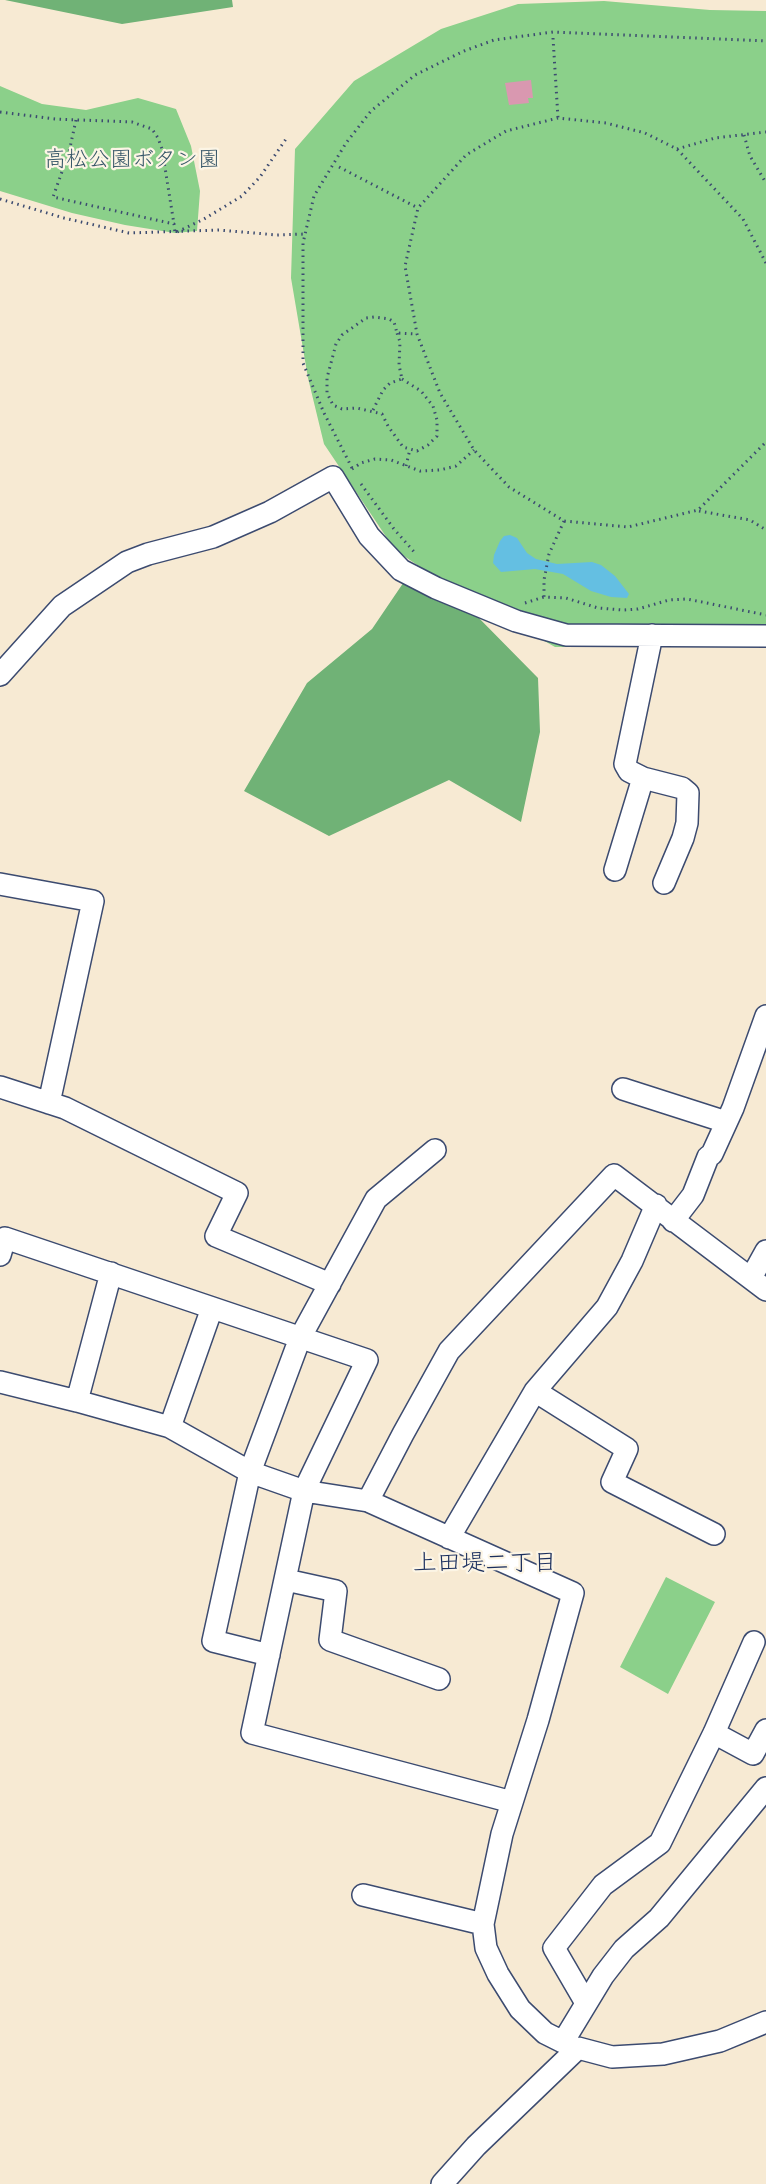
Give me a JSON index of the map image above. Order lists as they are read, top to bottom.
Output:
{
  "districts": ["上田堤二丁目"],
  "parks": ["高松公園ボタン園"]
}
